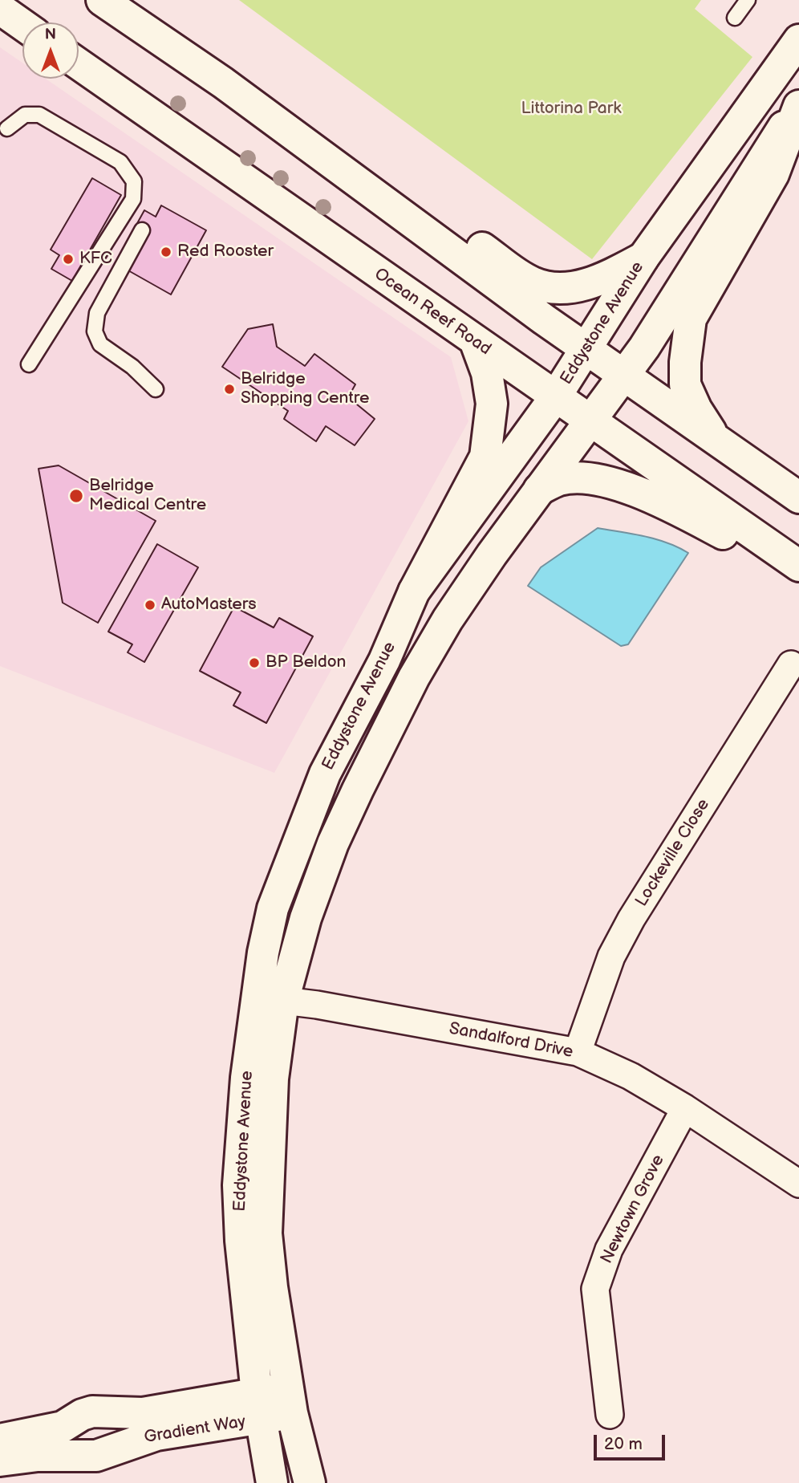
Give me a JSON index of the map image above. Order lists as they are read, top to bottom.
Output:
{
  "streets": {
    "main road": ["Ocean Reef Road", "Eddystone Avenue", "Gradient Way"],
    "street": ["Lockeville Close", "Sandalford Drive", "Newtown Grove"]
  },
  "crossings": [
    ["Ocean Reef Road", "Eddystone Avenue"],
    ["Eddystone Avenue", "Sandalford Drive"],
    ["Eddystone Avenue", "Gradient Way"],
    ["Lockeville Close", "Sandalford Drive"],
    ["Sandalford Drive", "Newtown Grove"]
  ],
  "parks": ["Littorina Park"],
  "places": [
    "Red Rooster",
    "KFC",
    "Belridge Shopping Centre",
    "Belridge Medical Centre",
    "AutoMasters",
    "BP Beldon"
  ],
  "scale_bar": "20 m",
  "north": "top"
}
